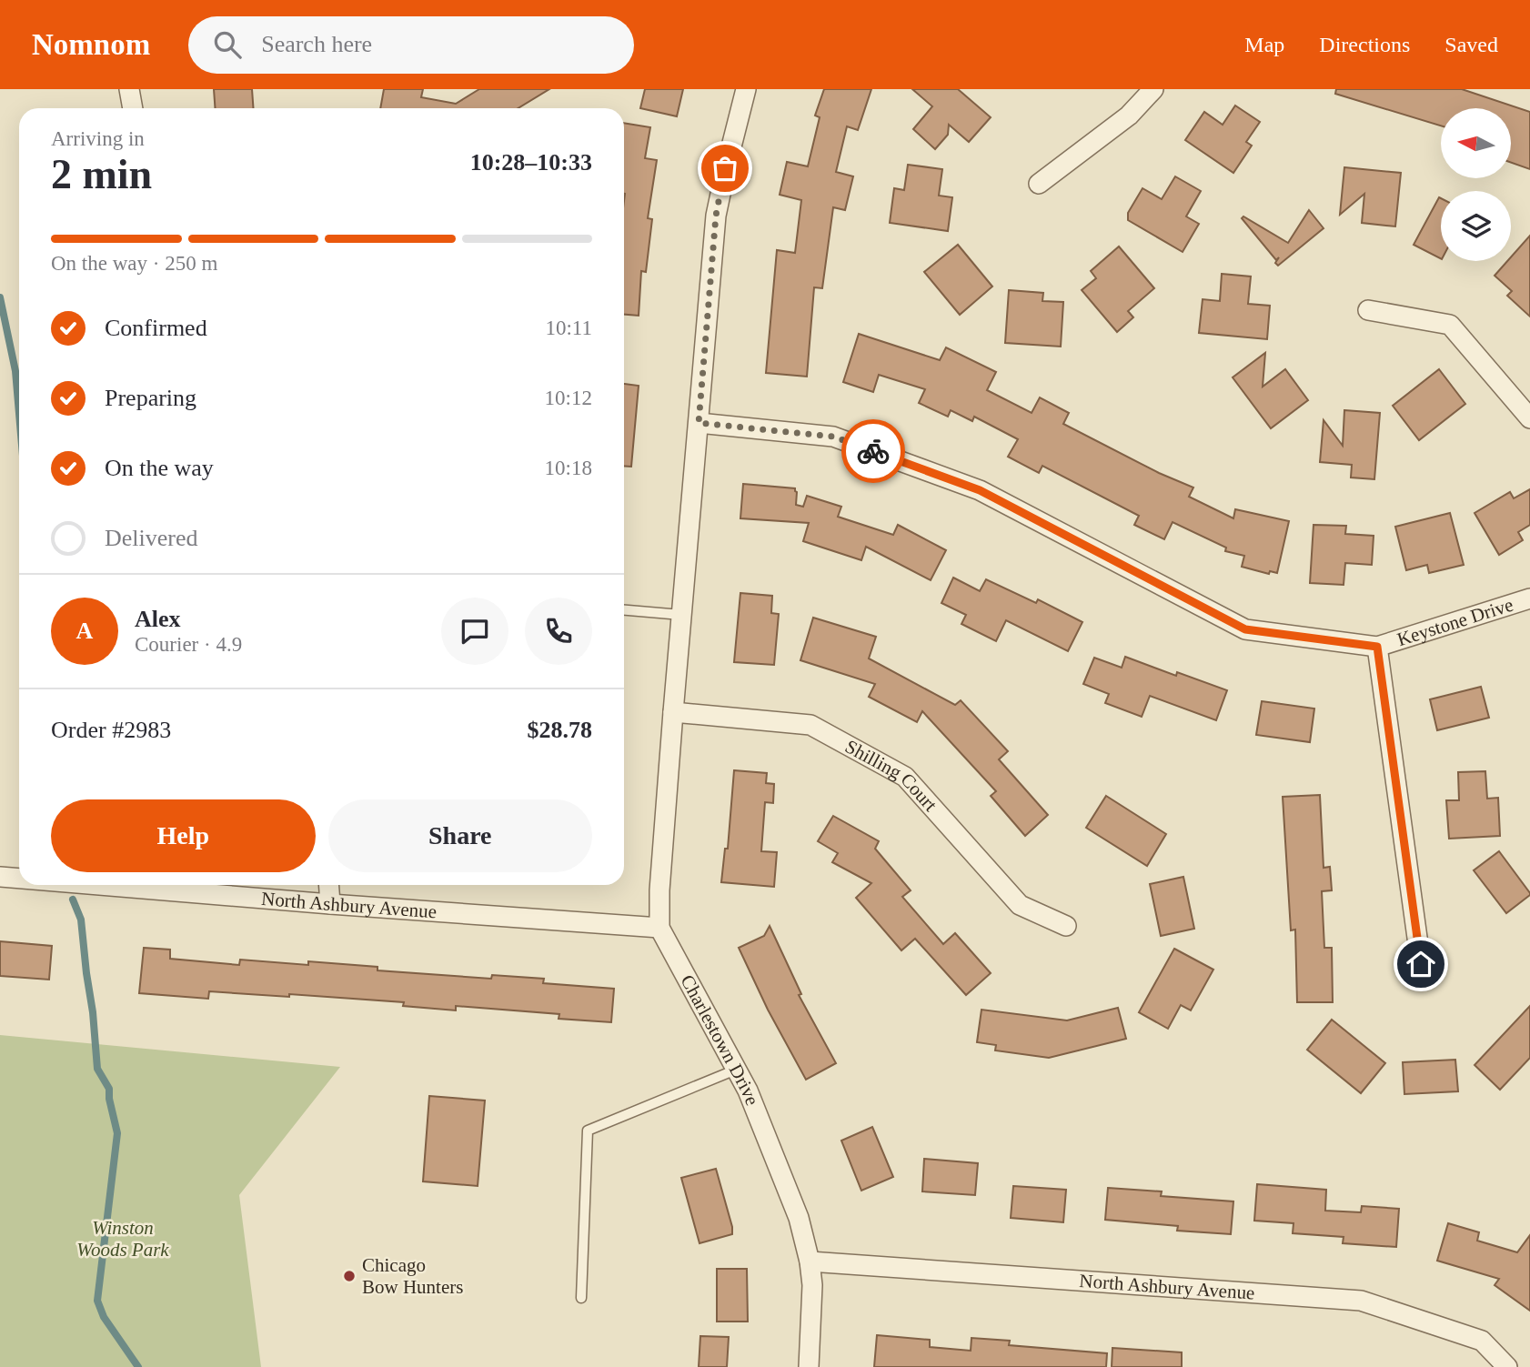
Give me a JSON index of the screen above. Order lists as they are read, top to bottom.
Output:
{
  "streets": {
    "street": [
      "Keystone Drive",
      "Shilling Court",
      "North Ashbury Avenue",
      "Charlestown Drive"
    ]
  },
  "crossings": [
    ["Keystone Drive", "Charlestown Drive"],
    ["Shilling Court", "Charlestown Drive"],
    ["North Ashbury Avenue", "Charlestown Drive"]
  ],
  "parks": ["Winston Woods Park"],
  "places": ["Chicago Bow Hunters"],
  "north": "left",
  "page": {
    "header": "Nomnom",
    "search": "Search here",
    "nav": ["Map", "Directions", "Saved"],
    "heading": ["2 min", "Arriving in", "10:28–10:33"],
    "panel": [
      "Alex",
      "Courier · 4.9",
      "Order #2983",
      "$28.78"
    ],
    "bar": "On the way · 250 m",
    "list": [
      ["Confirmed", "10:11"],
      ["Preparing", "10:12"],
      ["On the way", "10:18"],
      "Delivered"
    ],
    "round": "A",
    "buttons": ["Help", "Share"]
  }
}
